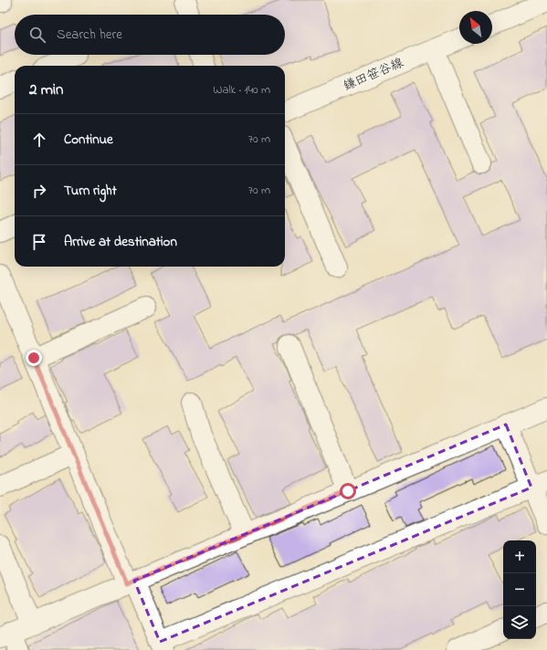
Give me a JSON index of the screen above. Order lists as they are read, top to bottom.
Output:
{
  "streets": {
    "street": ["鎌田笹谷線"]
  },
  "north": "top left",
  "page": {
    "search": "Search here",
    "heading": ["2 min", "Walk · 140 m"],
    "list": [
      ["Continue", "70 m"],
      ["Turn right", "70 m"],
      "Arrive at destination"
    ],
    "map_buttons": ["+", "−"]
  }
}
